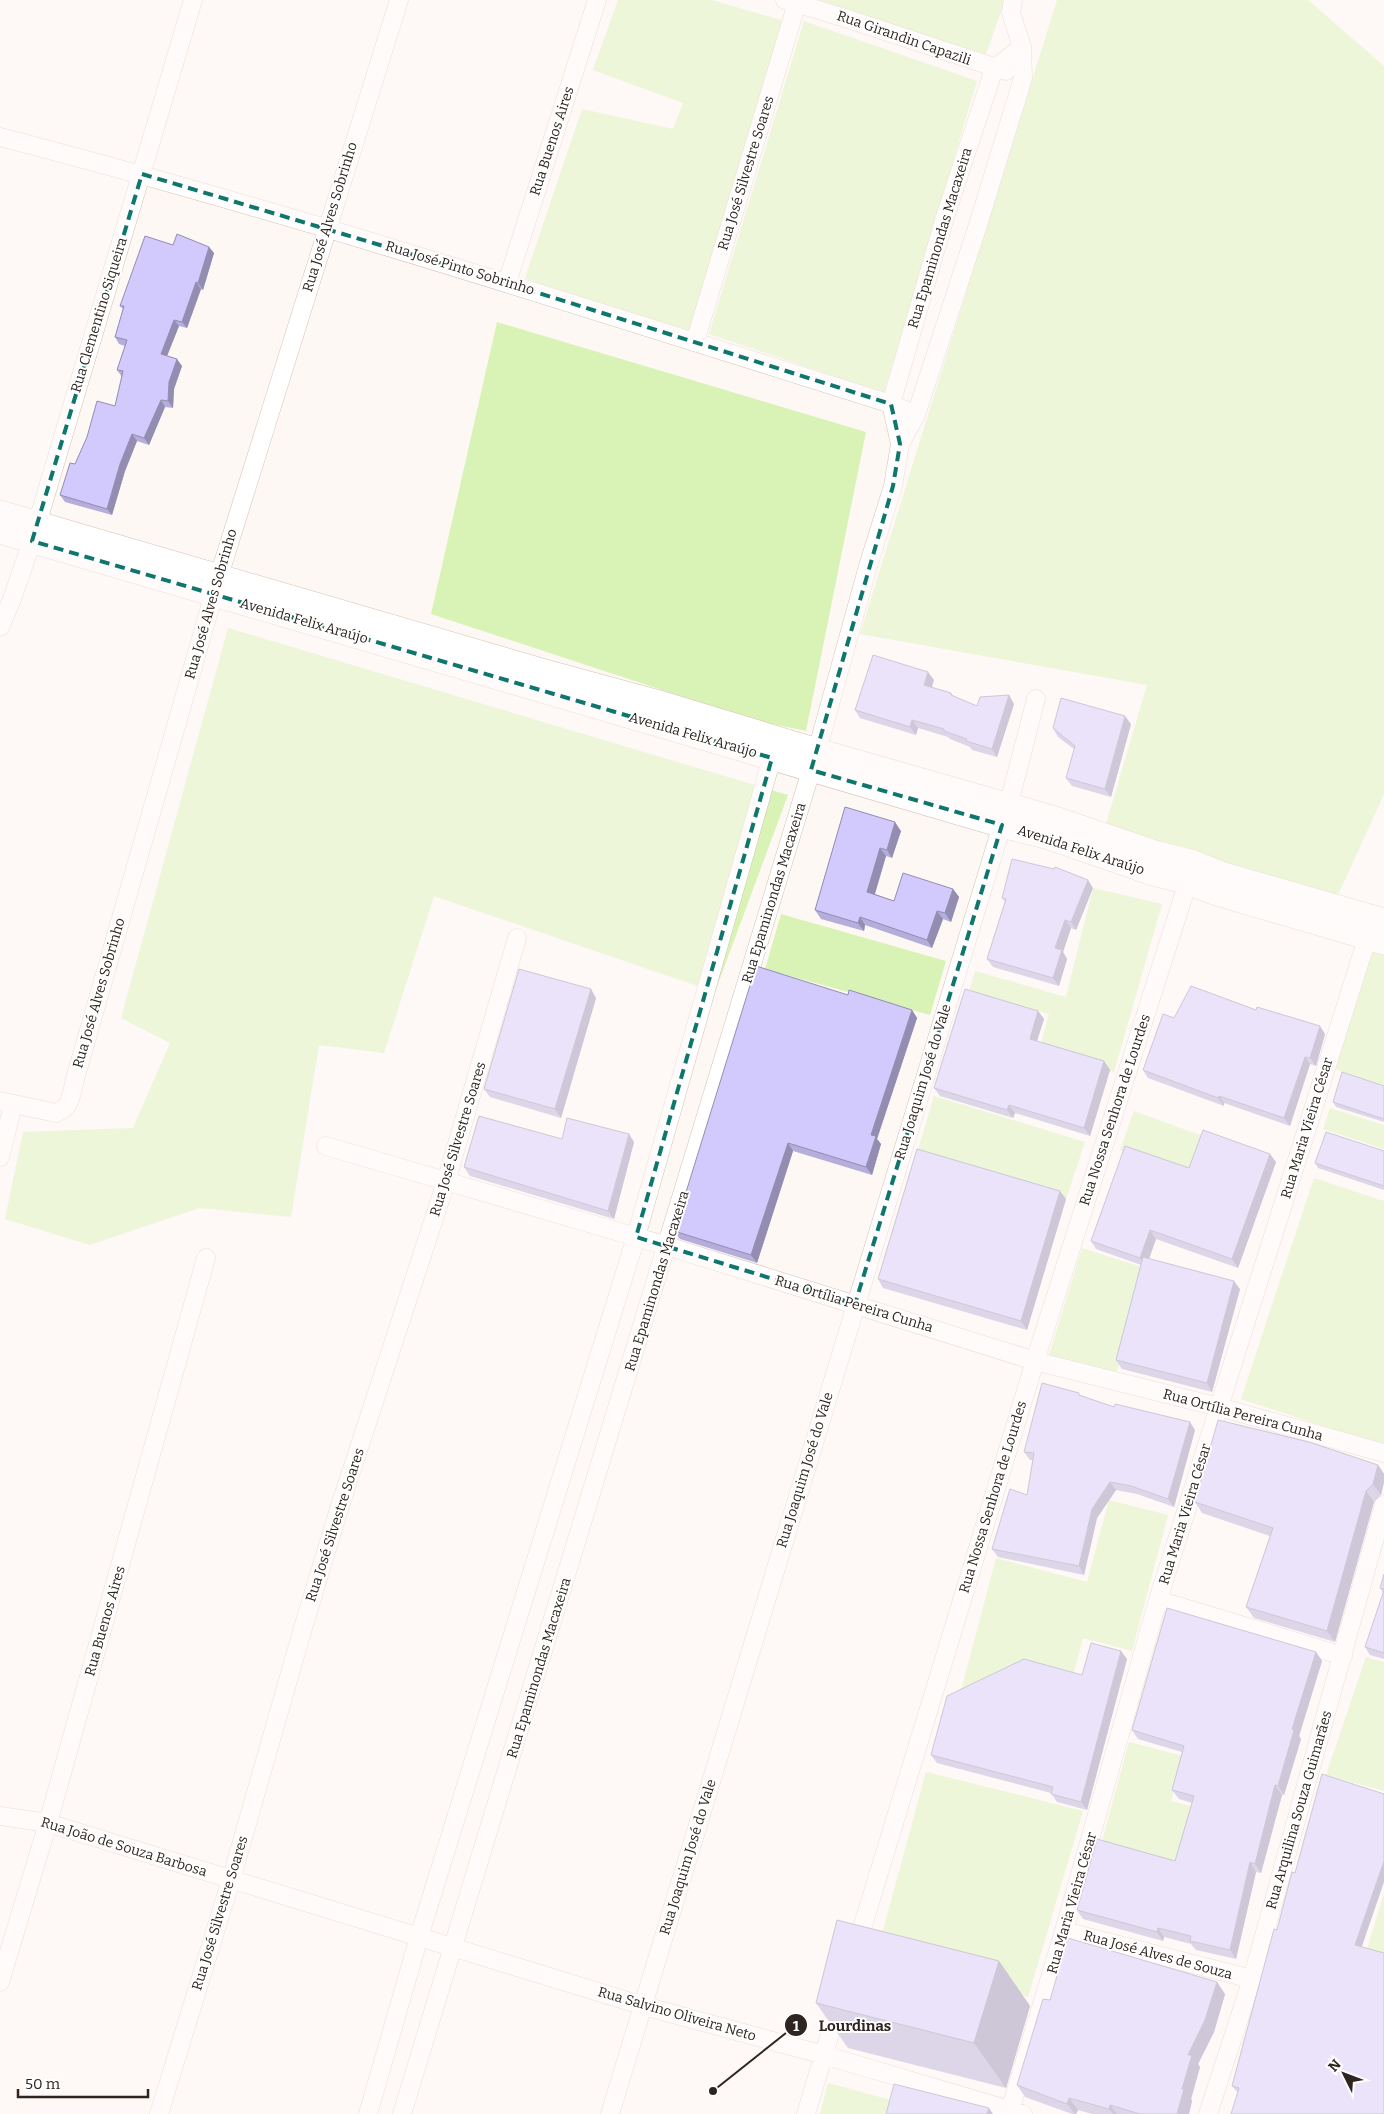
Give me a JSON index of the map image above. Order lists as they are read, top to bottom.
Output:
{
  "streets": {
    "main road": ["Avenida Felix Araújo"],
    "street": [
      "Rua Girandin Capazili",
      "Rua Buenos Aires",
      "Rua José Silvestre Soares",
      "Rua José Alves Sobrinho",
      "Rua Epaminondas Macaxeira",
      "Rua José Pinto Sobrinho",
      "Rua Clementino Siqueira",
      "Rua Joaquim José do Vale",
      "Rua Nossa Senhora de Lourdes",
      "Rua Maria Vieira César",
      "Rua Ortília Pereira Cunha",
      "Rua Arquilina Souza Guimarães",
      "Rua João de Souza Barbosa",
      "Rua José Alves de Souza",
      "Rua Salvino Oliveira Neto"
    ]
  },
  "crossings": [
    ["Rua Girandin Capazili", "Rua José Silvestre Soares"],
    ["Rua Girandin Capazili", "Rua Epaminondas Macaxeira"],
    ["Rua Buenos Aires", "Rua José Pinto Sobrinho"],
    ["Rua Buenos Aires", "Rua João de Souza Barbosa"],
    ["Rua José Silvestre Soares", "Rua José Pinto Sobrinho"],
    ["Rua José Silvestre Soares", "Rua Ortília Pereira Cunha"],
    ["Rua José Silvestre Soares", "Rua João de Souza Barbosa"],
    ["Rua José Alves Sobrinho", "Rua José Pinto Sobrinho"],
    ["Rua José Alves Sobrinho", "Avenida Felix Araújo"],
    ["Rua Epaminondas Macaxeira", "Rua José Pinto Sobrinho"],
    ["Rua Epaminondas Macaxeira", "Avenida Felix Araújo"],
    ["Rua Epaminondas Macaxeira", "Rua Ortília Pereira Cunha"],
    ["Rua Epaminondas Macaxeira", "Rua Salvino Oliveira Neto"],
    ["Rua José Pinto Sobrinho", "Rua Clementino Siqueira"],
    ["Rua Clementino Siqueira", "Avenida Felix Araújo"],
    ["Avenida Felix Araújo", "Rua Joaquim José do Vale"],
    ["Avenida Felix Araújo", "Rua Nossa Senhora de Lourdes"],
    ["Avenida Felix Araújo", "Rua Maria Vieira César"],
    ["Rua Joaquim José do Vale", "Rua Ortília Pereira Cunha"],
    ["Rua Joaquim José do Vale", "Rua Salvino Oliveira Neto"],
    ["Rua Nossa Senhora de Lourdes", "Rua Ortília Pereira Cunha"],
    ["Rua Maria Vieira César", "Rua Ortília Pereira Cunha"],
    ["Rua Maria Vieira César", "Rua José Alves de Souza"],
    ["Rua Maria Vieira César", "Rua Salvino Oliveira Neto"],
    ["Rua Arquilina Souza Guimarães", "Rua José Alves de Souza"],
    ["Rua João de Souza Barbosa", "Rua Salvino Oliveira Neto"]
  ],
  "places": ["Lourdinas"],
  "scale_bar": "50 m",
  "north": "top left"
}
